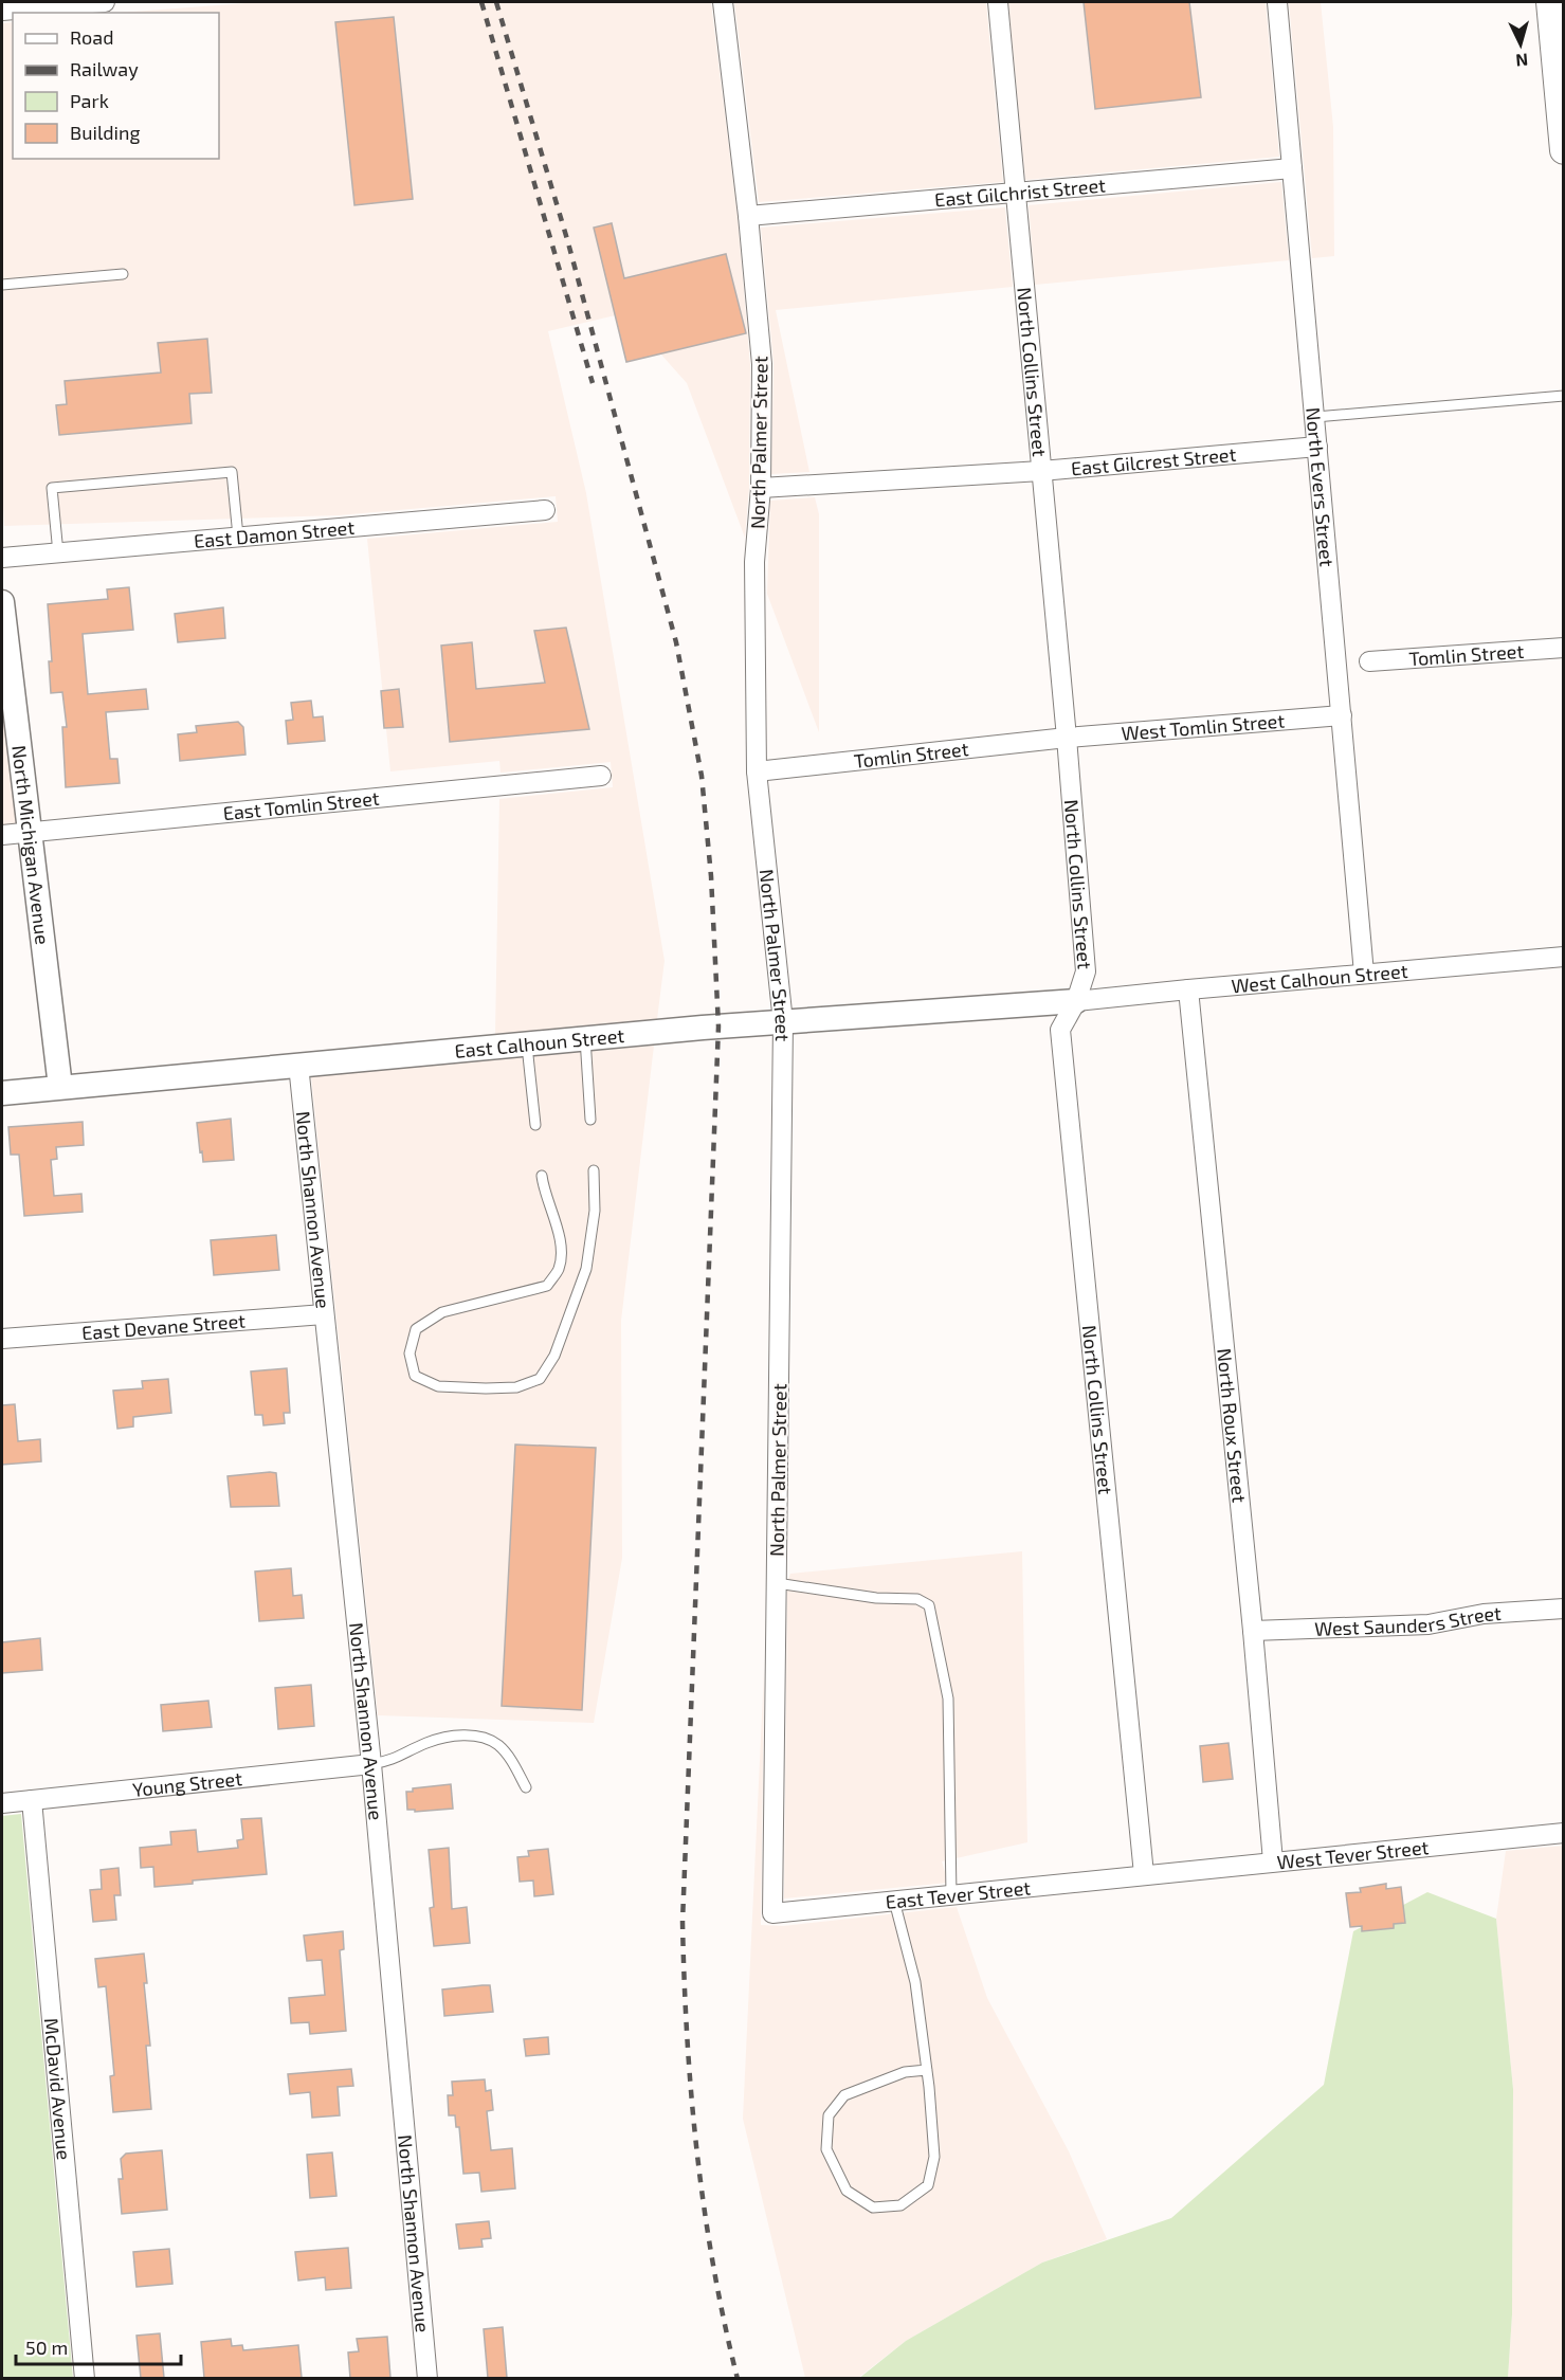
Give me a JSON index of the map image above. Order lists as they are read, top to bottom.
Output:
{
  "streets": {
    "street": [
      "East Gilchrist Street",
      "North Collins Street",
      "North Palmer Street",
      "East Gilcrest Street",
      "North Evers Street",
      "East Damon Street",
      "Tomlin Street",
      "West Tomlin Street",
      "East Tomlin Street",
      "North Michigan Avenue",
      "West Calhoun Street",
      "East Calhoun Street",
      "North Shannon Avenue",
      "East Devane Street",
      "North Roux Street",
      "West Saunders Street",
      "Young Street",
      "West Tever Street",
      "East Tever Street",
      "McDavid Avenue"
    ]
  },
  "crossings": [
    ["East Gilchrist Street", "North Collins Street"],
    ["East Gilchrist Street", "North Palmer Street"],
    ["East Gilchrist Street", "North Evers Street"],
    ["North Collins Street", "East Gilcrest Street"],
    ["North Collins Street", "Tomlin Street"],
    ["North Collins Street", "West Tomlin Street"],
    ["North Collins Street", "West Calhoun Street"],
    ["North Collins Street", "East Calhoun Street"],
    ["North Collins Street", "West Tever Street"],
    ["North Collins Street", "East Tever Street"],
    ["North Palmer Street", "East Gilcrest Street"],
    ["North Palmer Street", "Tomlin Street"],
    ["North Palmer Street", "East Calhoun Street"],
    ["North Palmer Street", "East Tever Street"],
    ["East Gilcrest Street", "North Evers Street"],
    ["North Evers Street", "West Tomlin Street"],
    ["North Evers Street", "West Calhoun Street"],
    ["Tomlin Street", "West Tomlin Street"],
    ["East Tomlin Street", "North Michigan Avenue"],
    ["North Michigan Avenue", "East Calhoun Street"],
    ["West Calhoun Street", "East Calhoun Street"],
    ["West Calhoun Street", "North Roux Street"],
    ["East Calhoun Street", "North Shannon Avenue"],
    ["North Shannon Avenue", "East Devane Street"],
    ["North Shannon Avenue", "Young Street"],
    ["North Roux Street", "West Saunders Street"],
    ["North Roux Street", "West Tever Street"],
    ["Young Street", "McDavid Avenue"],
    ["West Tever Street", "East Tever Street"]
  ],
  "legend": [
    "Road",
    "Railway",
    "Park",
    "Building"
  ],
  "scale_bar": "50 m",
  "north": "bottom"
}
